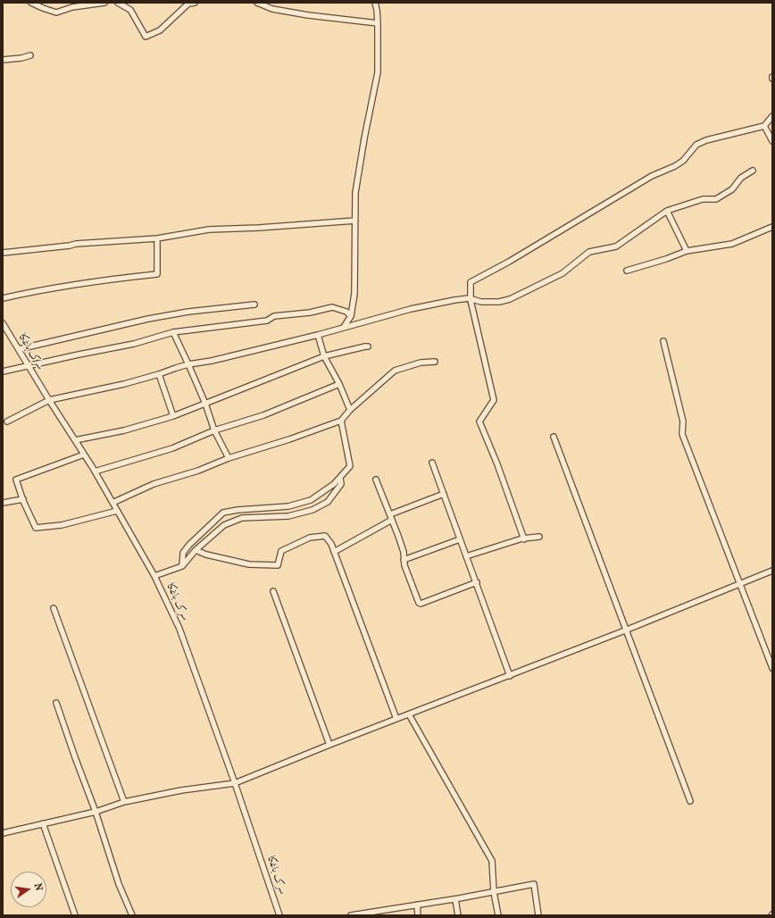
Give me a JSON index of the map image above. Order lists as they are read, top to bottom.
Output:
{
  "streets": {
    "street": ["سرک باغکا"]
  },
  "north": "right"
}
